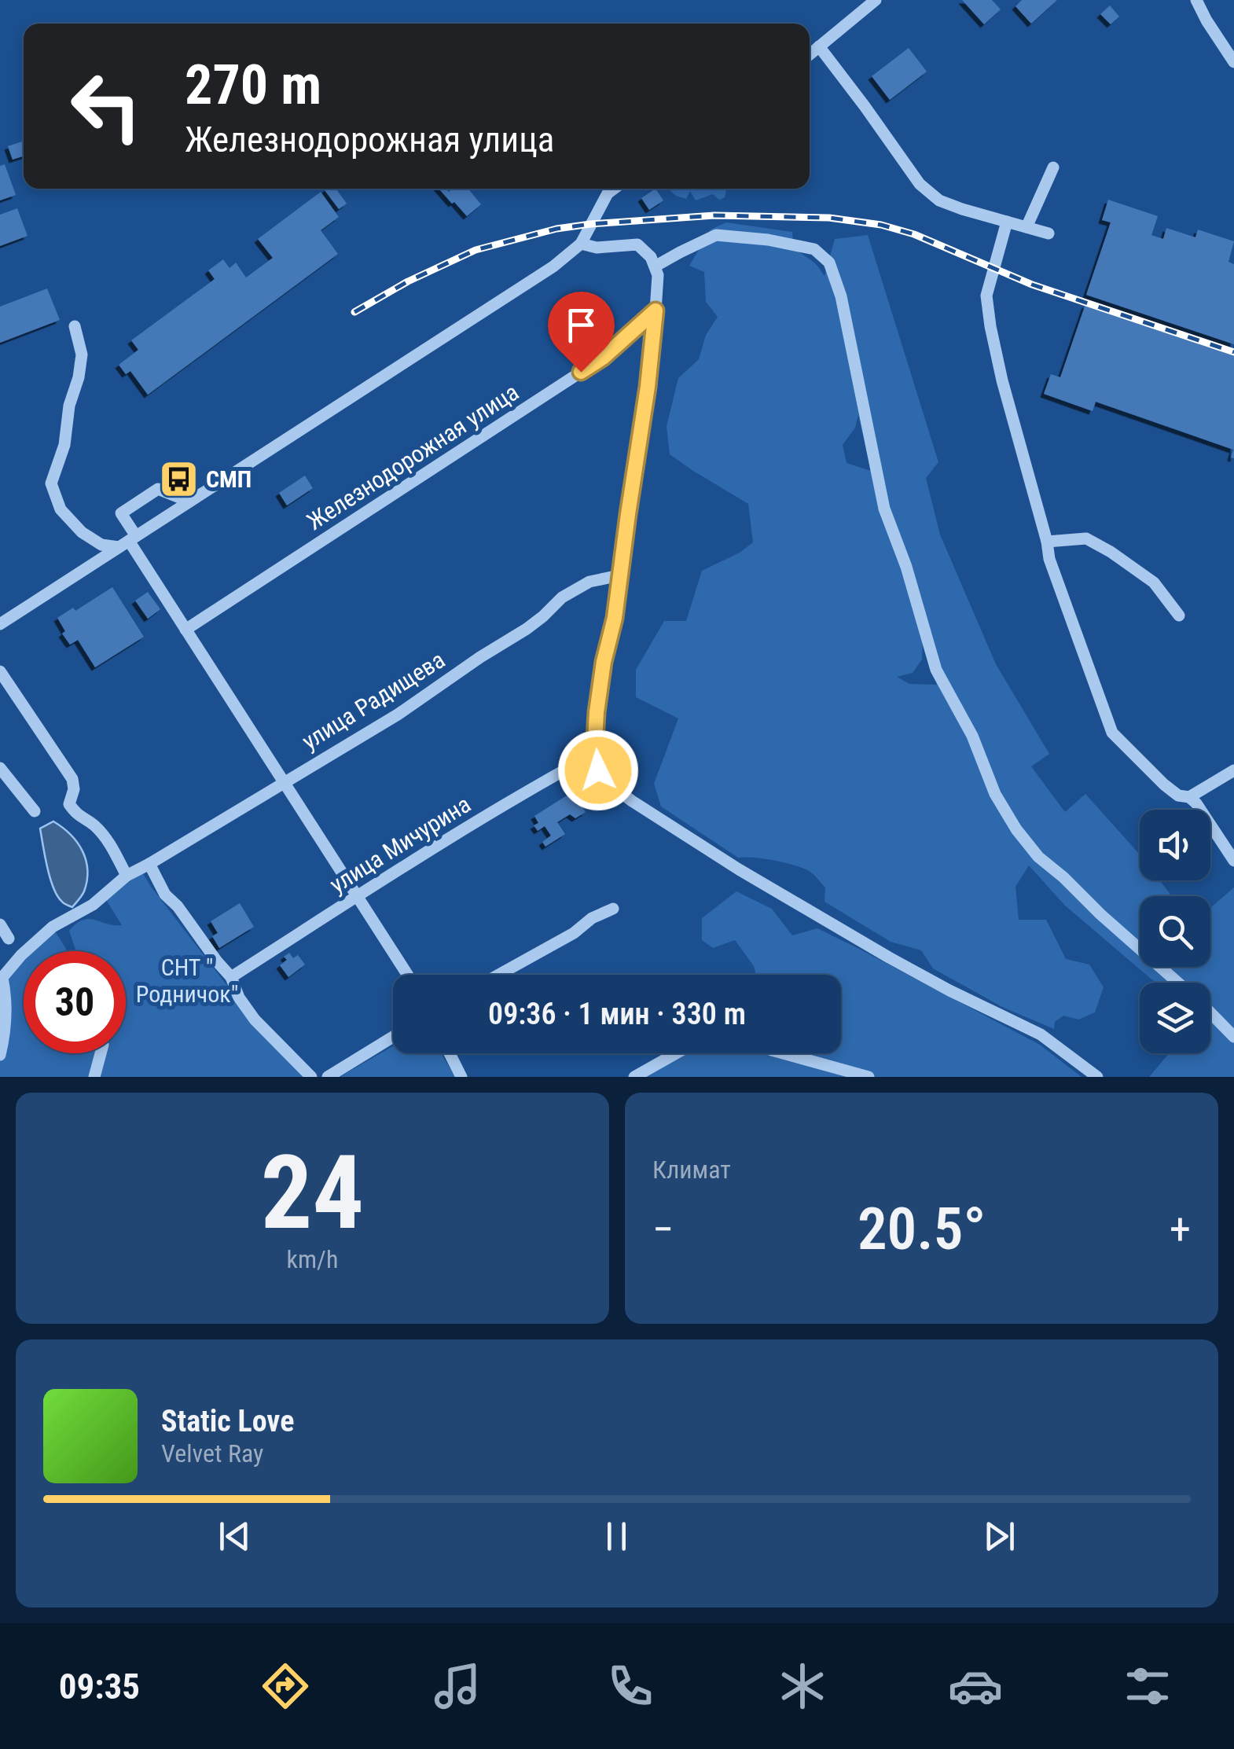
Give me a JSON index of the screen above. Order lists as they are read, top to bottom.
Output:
{
  "streets": {
    "street": ["Железнодорожная улица", "улица Радищева", "улица Мичурина"]
  },
  "parks": ["СНТ \" Родничок\""],
  "places": {
    "bus stop": ["СМП"]
  },
  "page": {
    "turn": ["270 m", "Железнодорожная улица"],
    "limit": "30",
    "trip": "09:36 · 1 мин · 330 m",
    "tile": [
      ["24", "km/h"],
      "Климат"
    ],
    "heat": ["−", "20.5°", "+"],
    "song": ["Static Love", "Velvet Ray"],
    "tabs": "09:35"
  }
}
